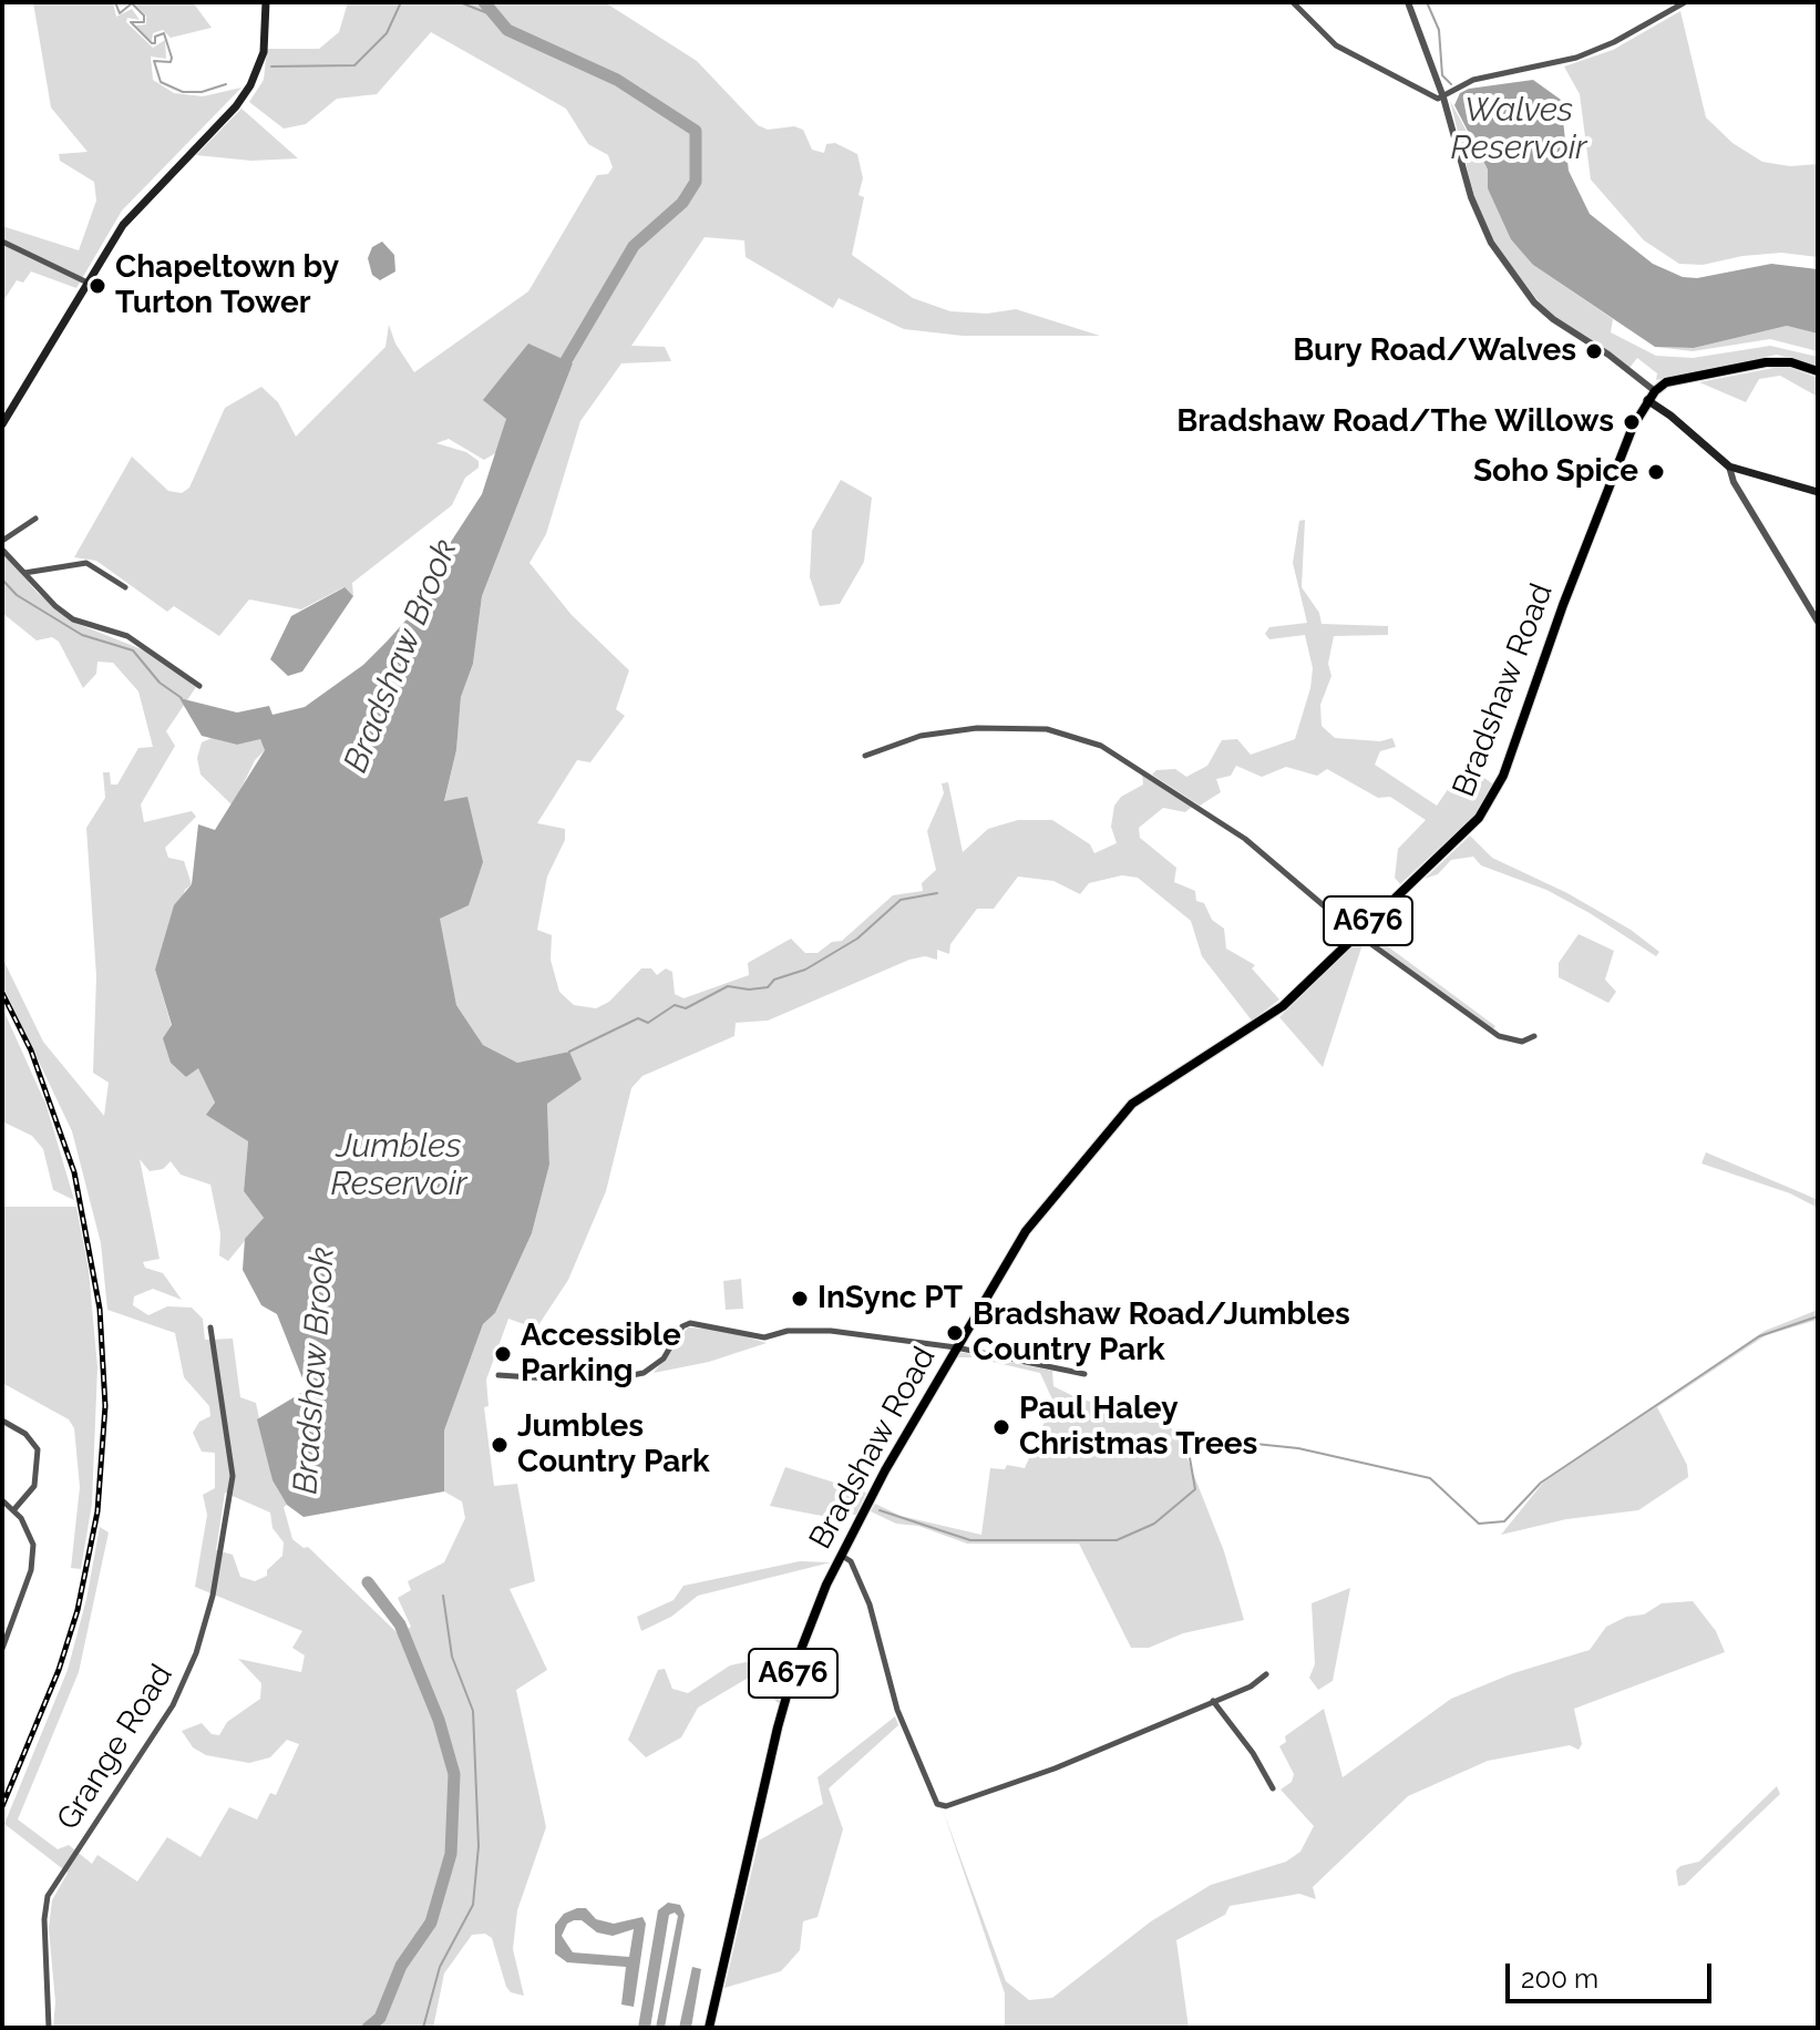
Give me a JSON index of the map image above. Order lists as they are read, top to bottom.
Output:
{
  "streets": {
    "main road": ["Bradshaw Road", "A676"],
    "street": ["Grange Road"]
  },
  "crossings": [
    ["Bradshaw Road", "A676"]
  ],
  "water": ["Walves Reservoir", "Bradshaw Brook", "Jumbles Reservoir"],
  "places": [
    "Chapeltown by Turton Tower",
    "Bury Road/Walves",
    "Bradshaw Road/The Willows",
    "Soho Spice",
    "InSync PT",
    "Bradshaw Road/Jumbles Country Park",
    "Accessible Parking",
    "Paul Haley Christmas Trees",
    "Jumbles Country Park"
  ],
  "scale_bar": "200 m"
}
